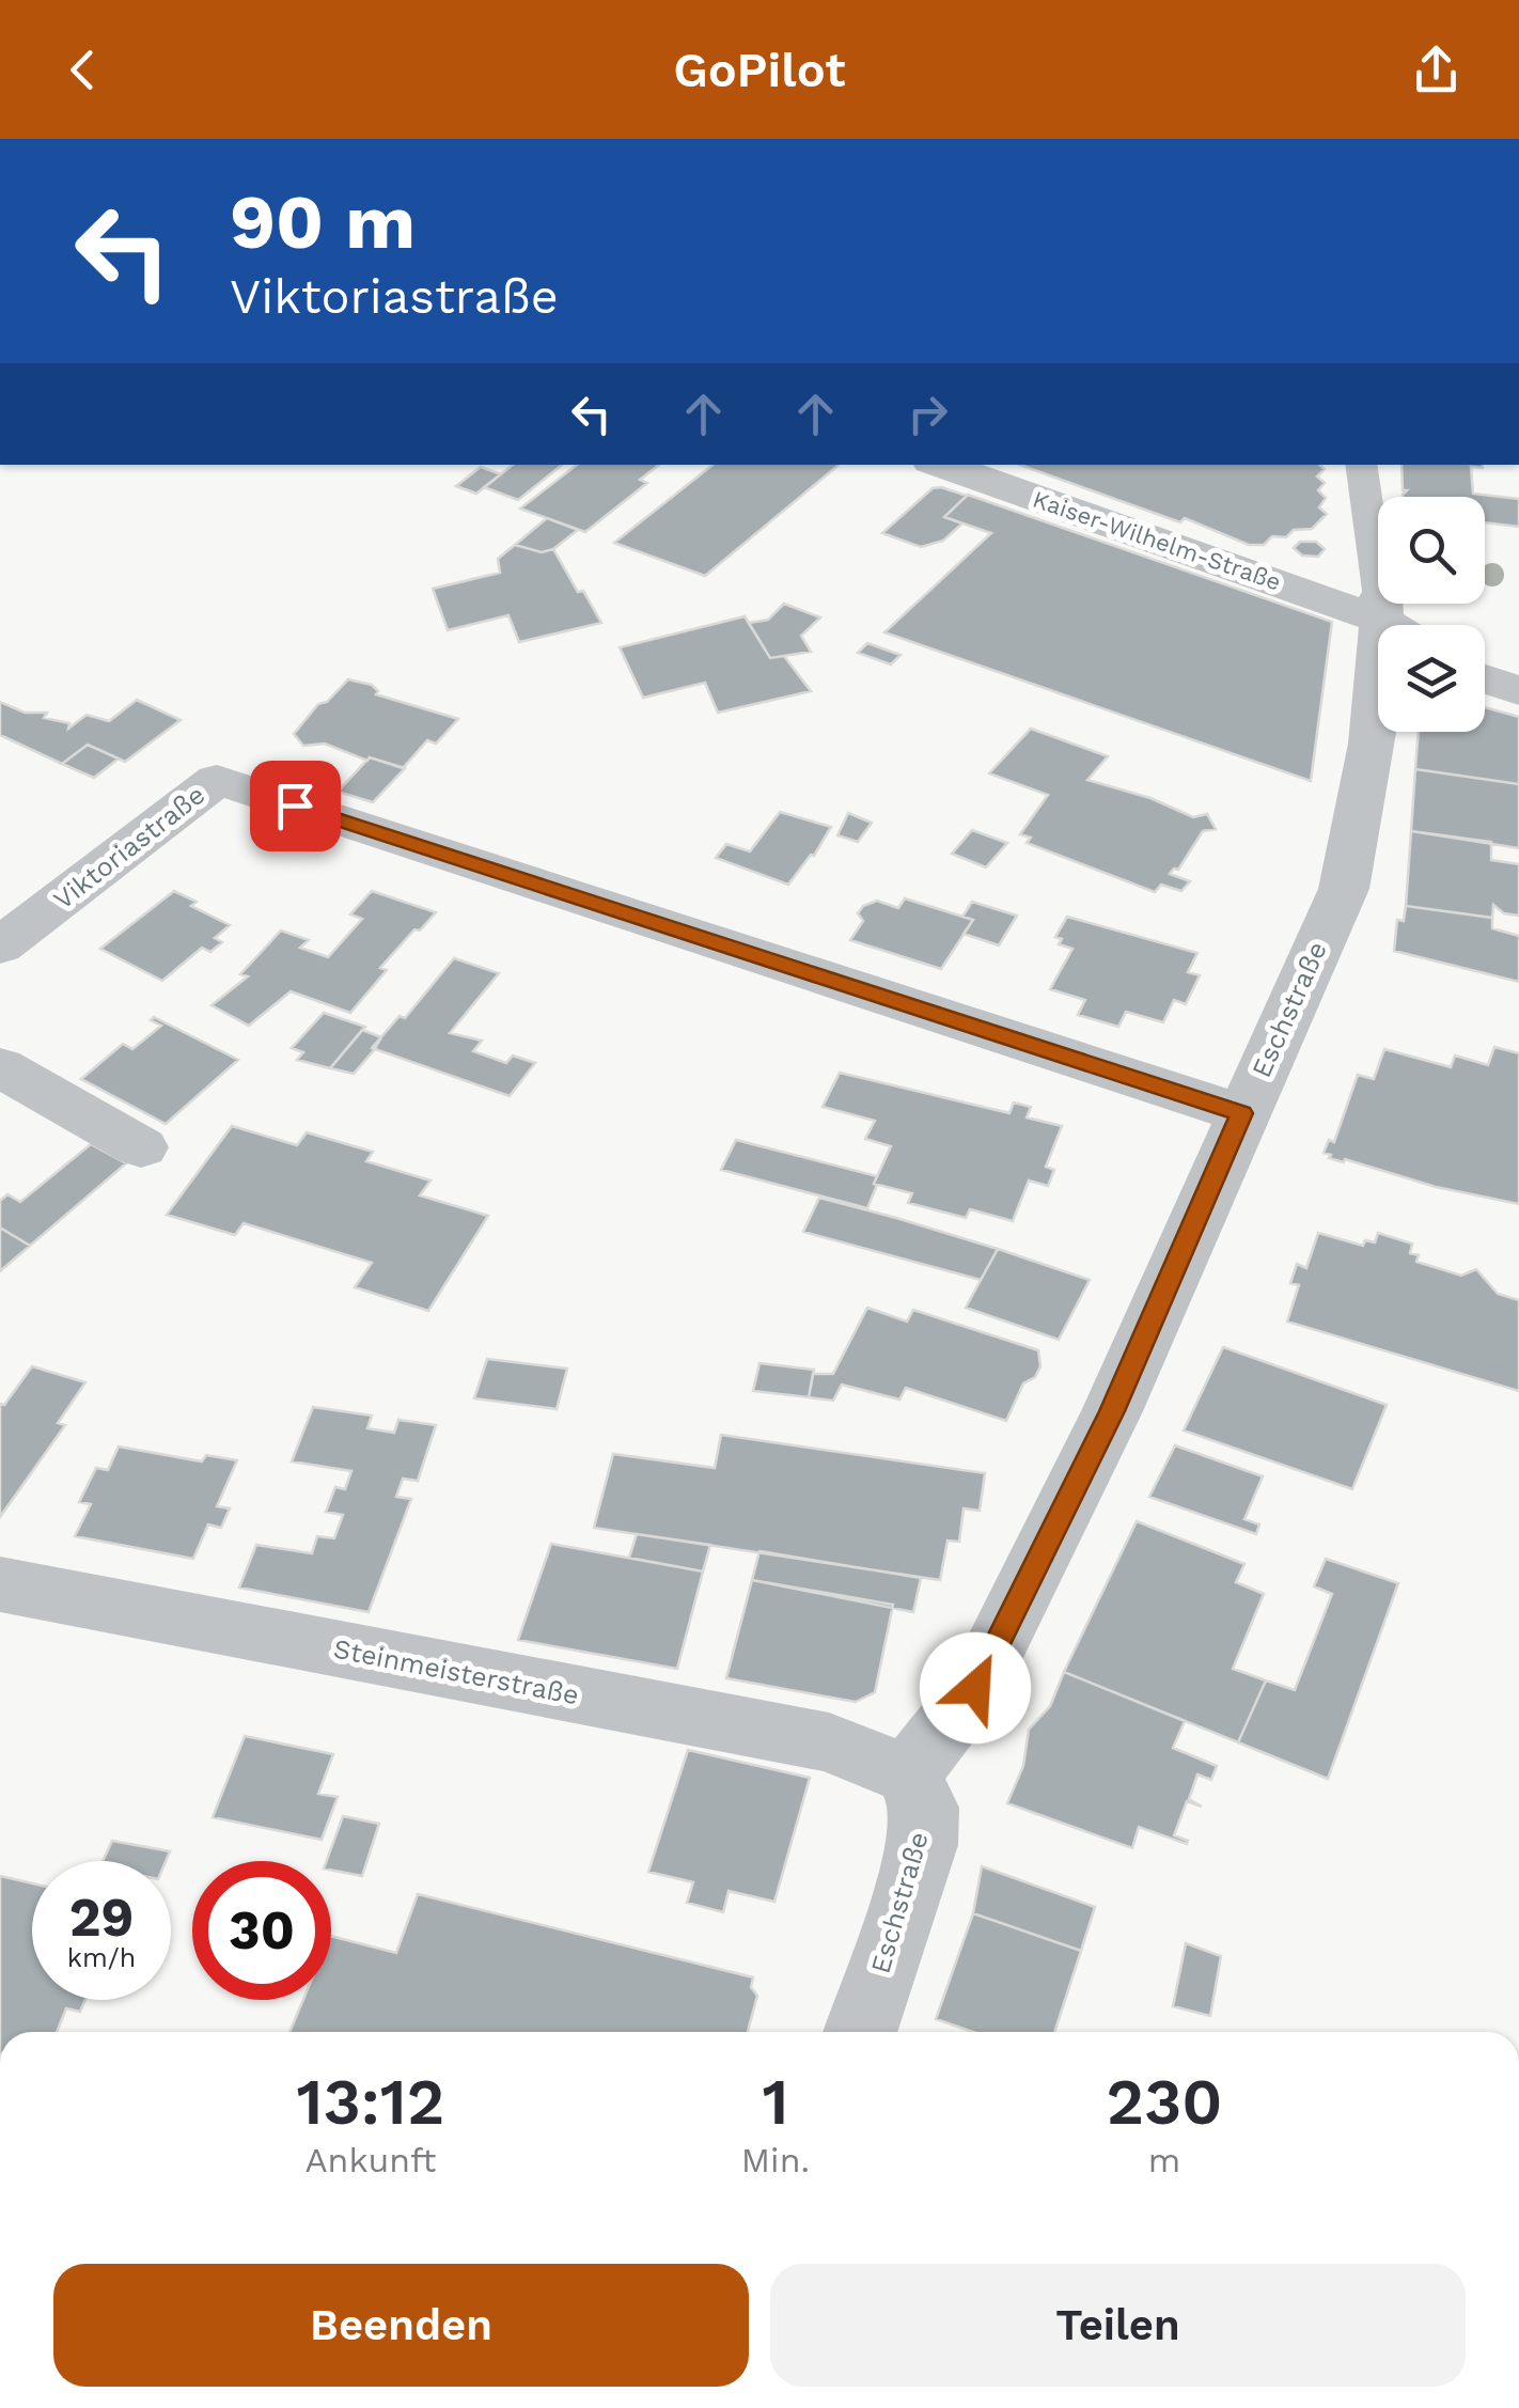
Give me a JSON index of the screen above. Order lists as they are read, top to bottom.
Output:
{
  "streets": {
    "street": [
      "Kaiser-Wilhelm-Straße",
      "Viktoriastraße",
      "Eschstraße",
      "Steinmeisterstraße"
    ]
  },
  "crossings": [
    ["Kaiser-Wilhelm-Straße", "Eschstraße"],
    ["Viktoriastraße", "Eschstraße"],
    ["Eschstraße", "Steinmeisterstraße"]
  ],
  "page": {
    "header": "GoPilot",
    "turn": ["90 m", "Viktoriastraße"],
    "speed": "29 km/h",
    "limit": "30",
    "eta": [
      "13:12",
      "Ankunft",
      "1",
      "Min.",
      "230",
      "m"
    ],
    "buttons": ["Beenden", "Teilen"]
  }
}
